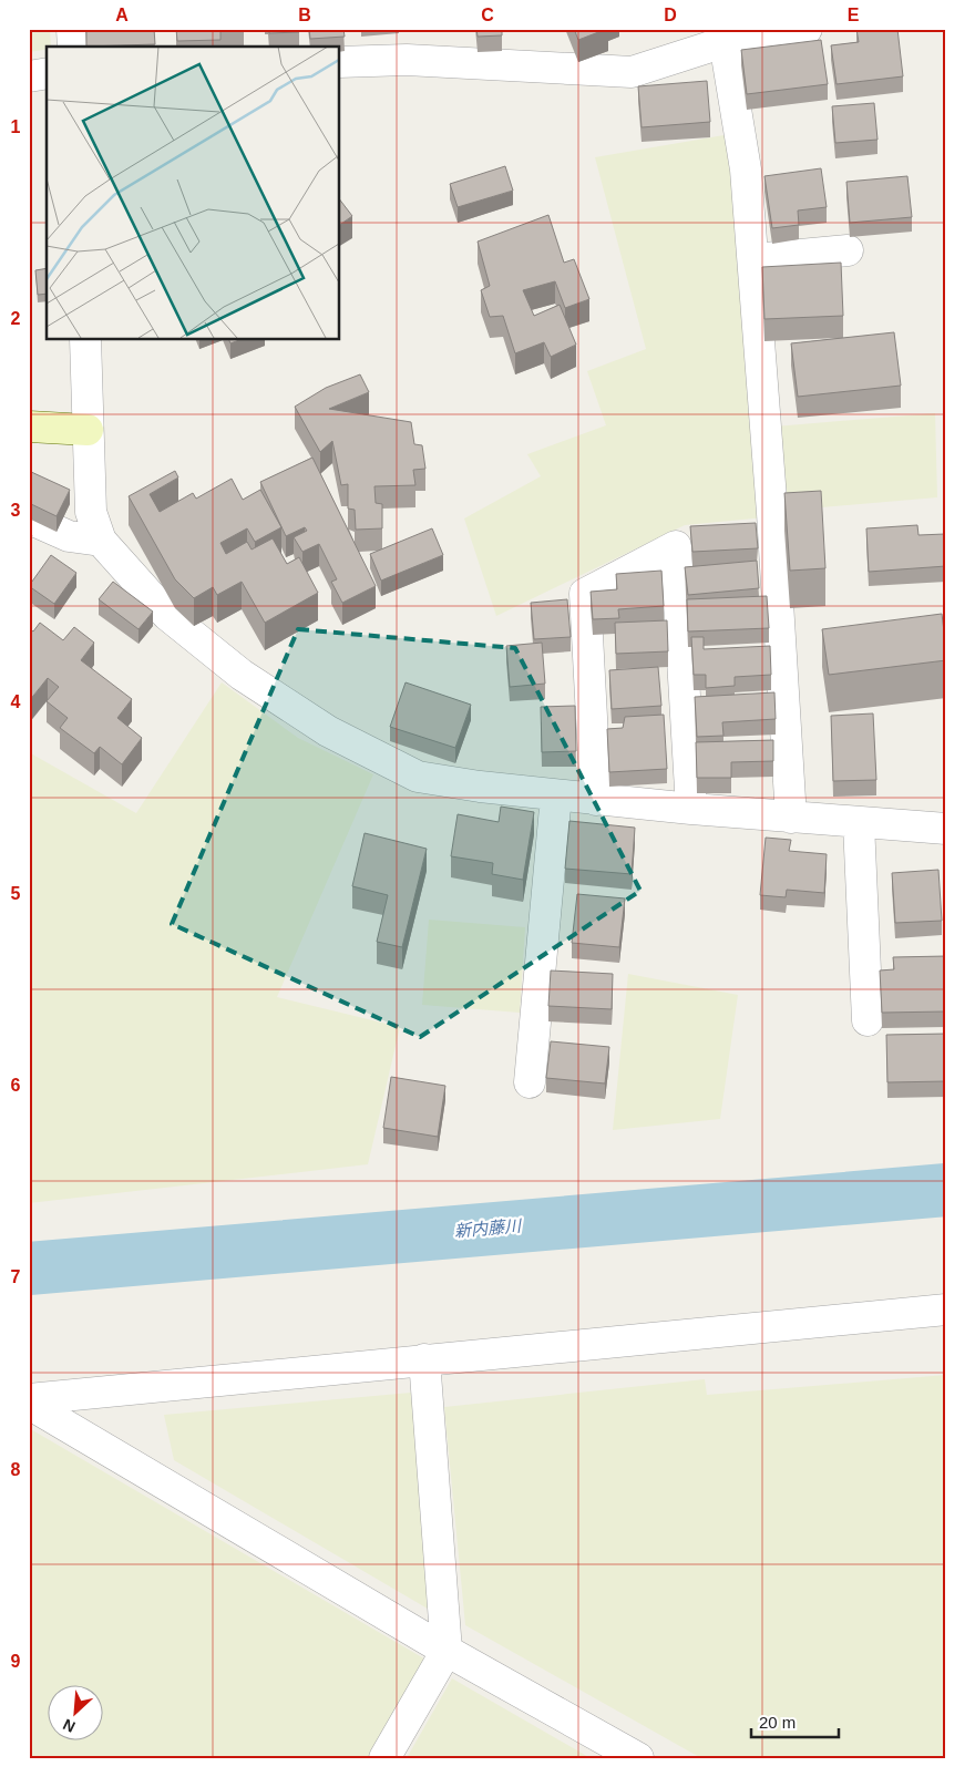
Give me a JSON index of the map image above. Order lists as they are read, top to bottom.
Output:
{
  "water": ["新内藤川"],
  "scale_bar": "20 m",
  "north": "bottom left",
  "grid": {
    "columns": [
      "A",
      "B",
      "C",
      "D",
      "E"
    ],
    "rows": [
      "1",
      "2",
      "3",
      "4",
      "5",
      "6",
      "7",
      "8",
      "9"
    ]
  }
}
